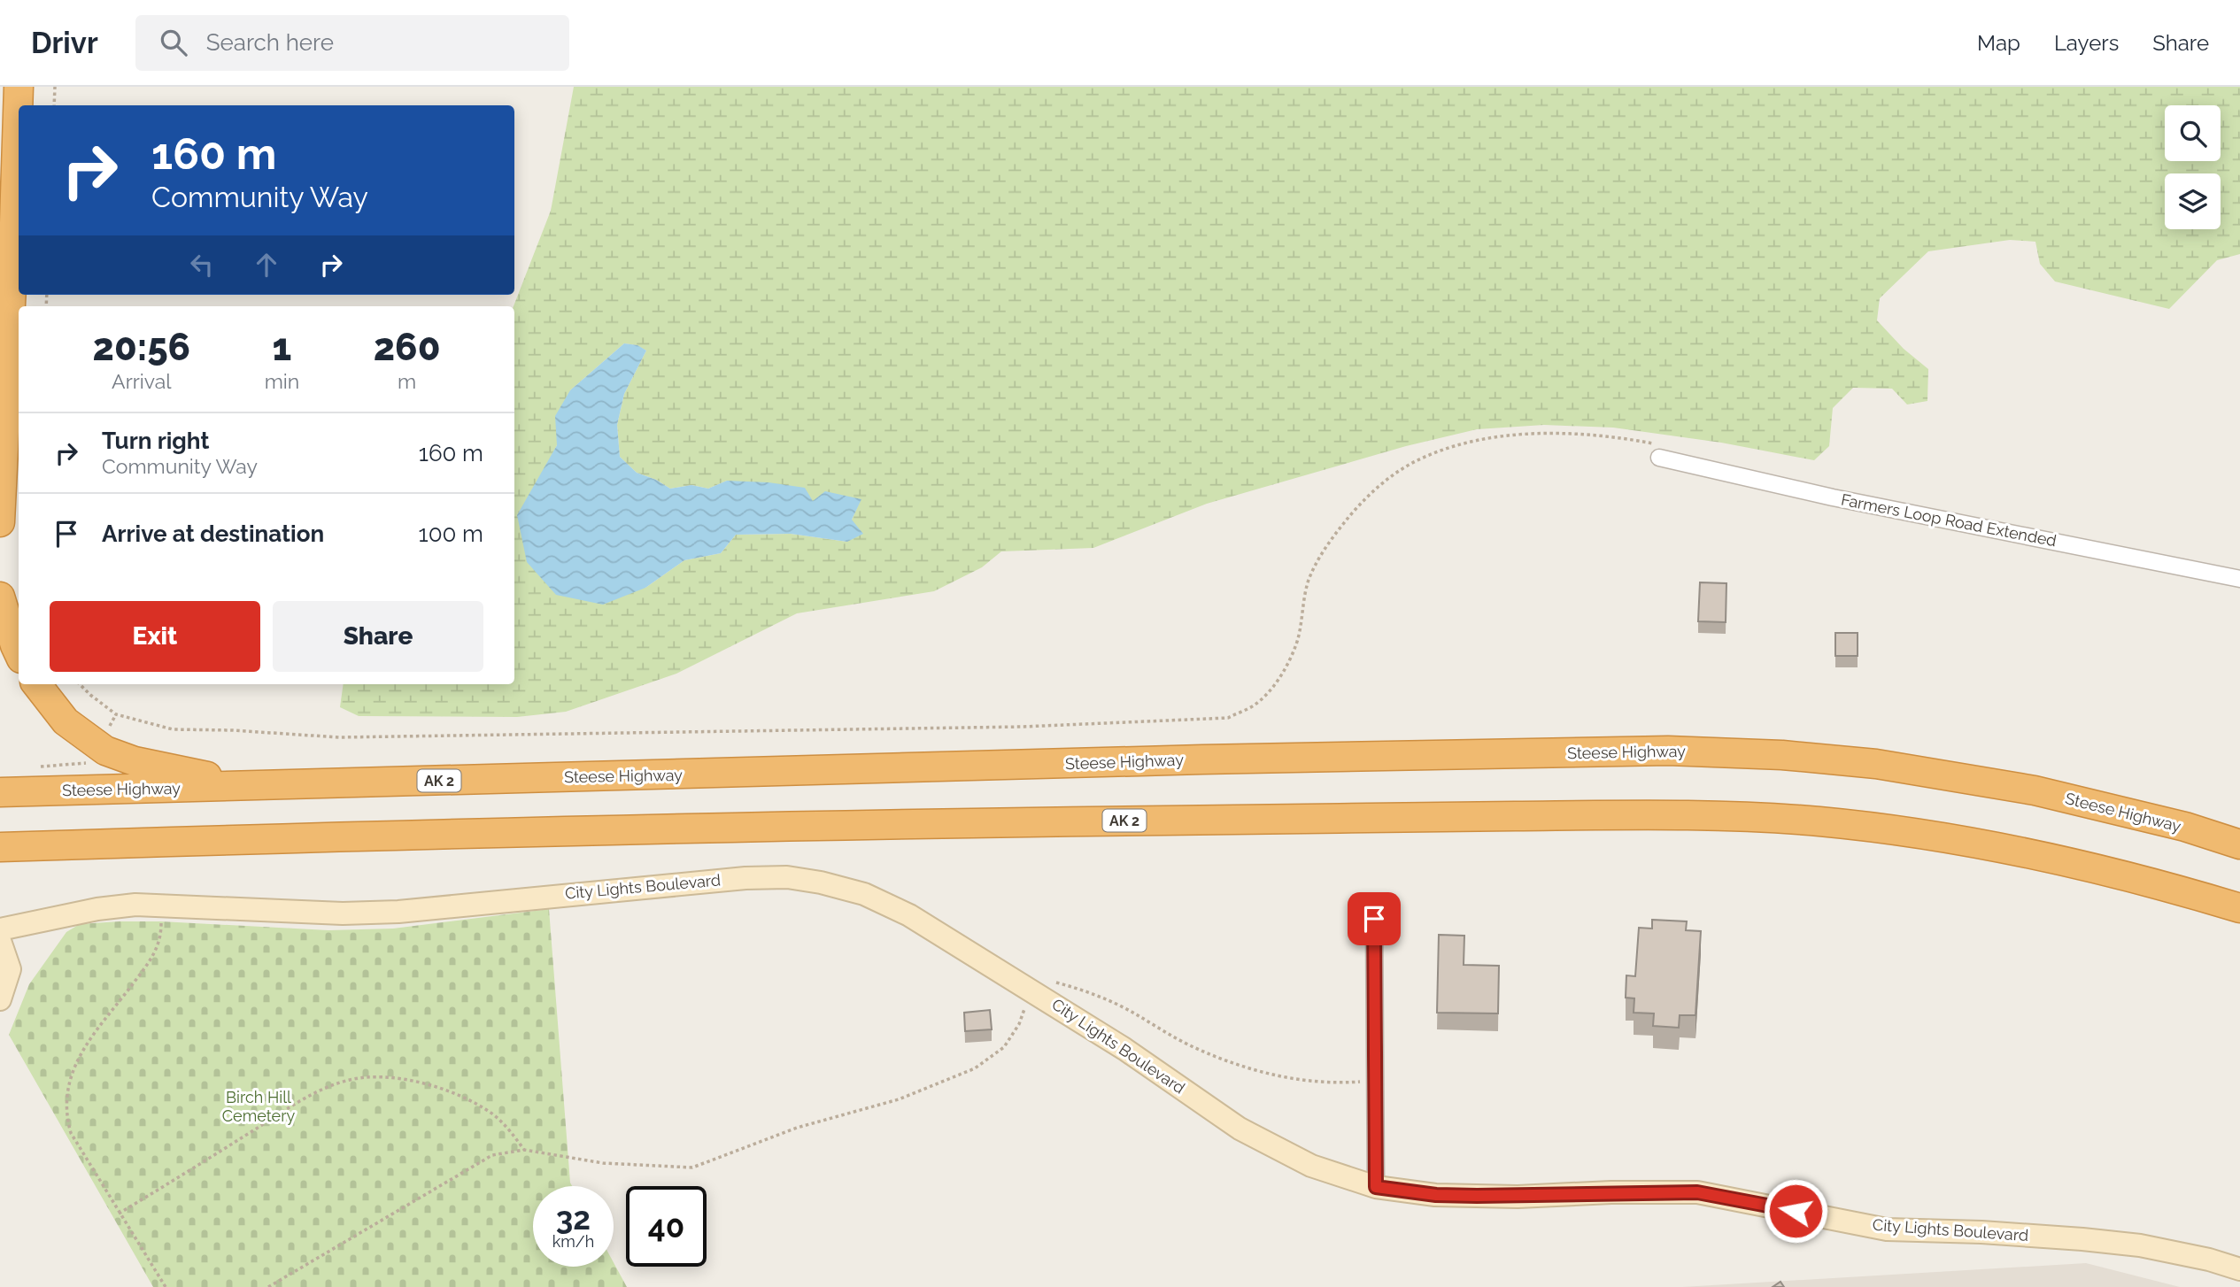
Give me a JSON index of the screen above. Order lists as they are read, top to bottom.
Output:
{
  "streets": {
    "highway": ["Steese Highway", "AK 2"],
    "street": ["Farmers Loop Road Extended", "City Lights Boulevard"]
  },
  "parks": ["Birch Hill Cemetery"],
  "page": {
    "header": "Drivr",
    "search": "Search here",
    "nav": ["Map", "Layers", "Share"],
    "turn": ["160 m", "Community Way"],
    "eta": [
      "20:56",
      "Arrival",
      "1",
      "min",
      "260",
      "m"
    ],
    "list": [
      {
        "name": "Turn right",
        "note": "Community Way",
        "value": "160 m"
      },
      {
        "name": "Arrive at destination",
        "value": "100 m"
      }
    ],
    "buttons": ["Exit", "Share"],
    "speed": "32 km/h",
    "limit": "40"
  }
}
